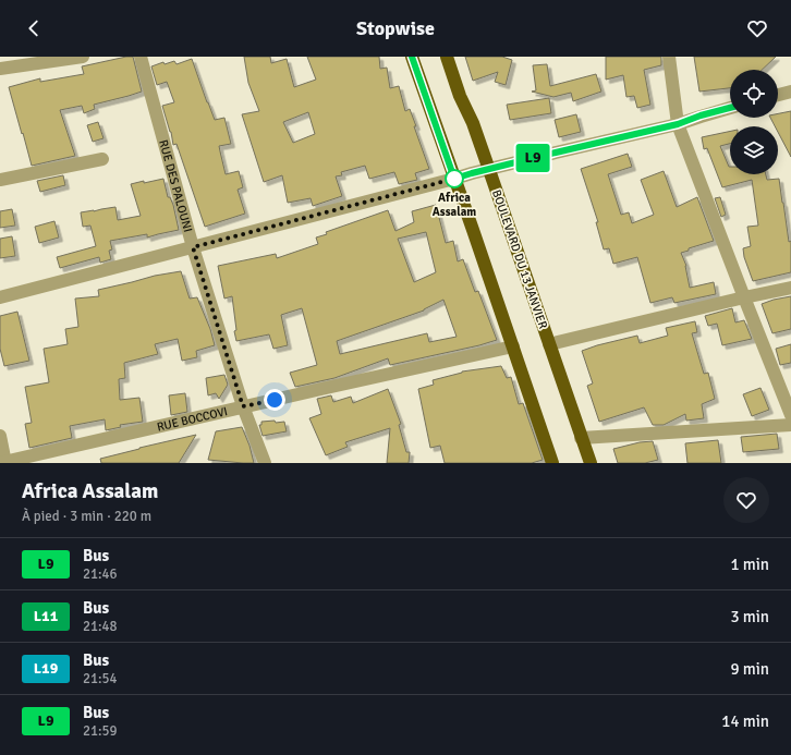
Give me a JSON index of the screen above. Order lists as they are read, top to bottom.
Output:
{
  "streets": {
    "highway": ["BOULEVARD DU 13 JANVIER"],
    "street": ["RUE DES PALOUNI", "RUE BOCCOVI"]
  },
  "crossings": [
    ["RUE DES PALOUNI", "RUE BOCCOVI"]
  ],
  "places": ["Africa Assalam"],
  "lines": ["bus line L9"],
  "page": {
    "header": "Stopwise",
    "on_map": "L9",
    "heading": ["Africa Assalam", "À pied · 3 min · 220 m"],
    "list": [
      {
        "mark": "L9",
        "name": "Bus",
        "note": "21:46",
        "value": "1 min"
      },
      {
        "mark": "L11",
        "name": "Bus",
        "note": "21:48",
        "value": "3 min"
      },
      {
        "mark": "L19",
        "name": "Bus",
        "note": "21:54",
        "value": "9 min"
      },
      {
        "mark": "L9",
        "name": "Bus",
        "note": "21:59",
        "value": "14 min"
      }
    ]
  }
}
